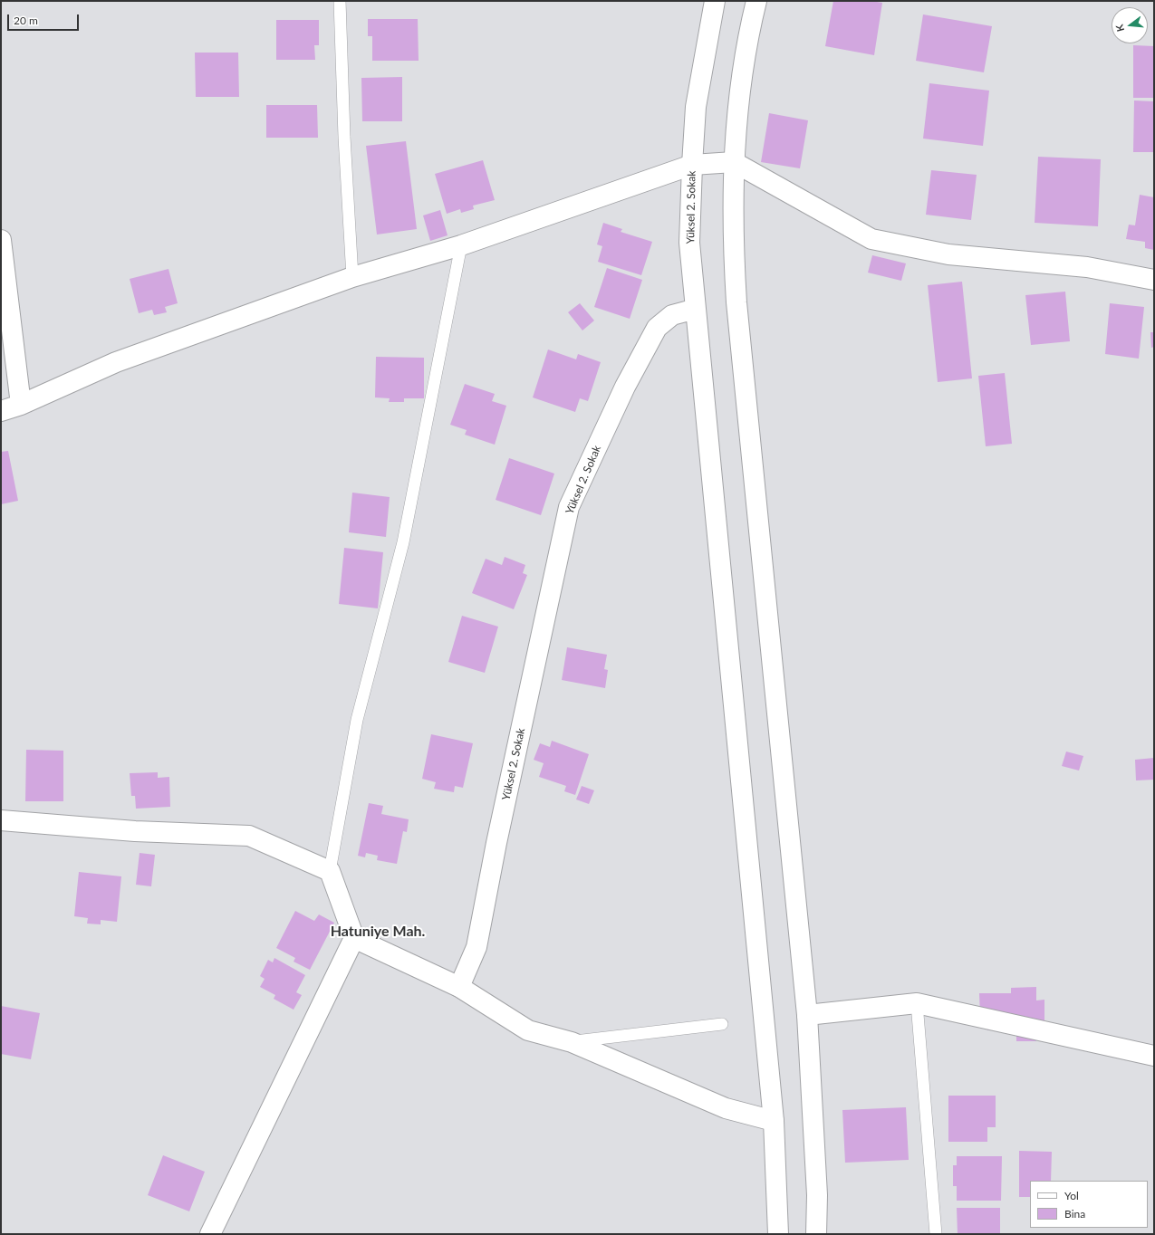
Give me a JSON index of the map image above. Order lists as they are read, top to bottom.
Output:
{
  "streets": {
    "street": ["Yüksel 2. Sokak"]
  },
  "districts": ["Hatuniye Mah."],
  "legend": ["Yol", "Bina"],
  "scale_bar": "20 m",
  "north": "left"
}
